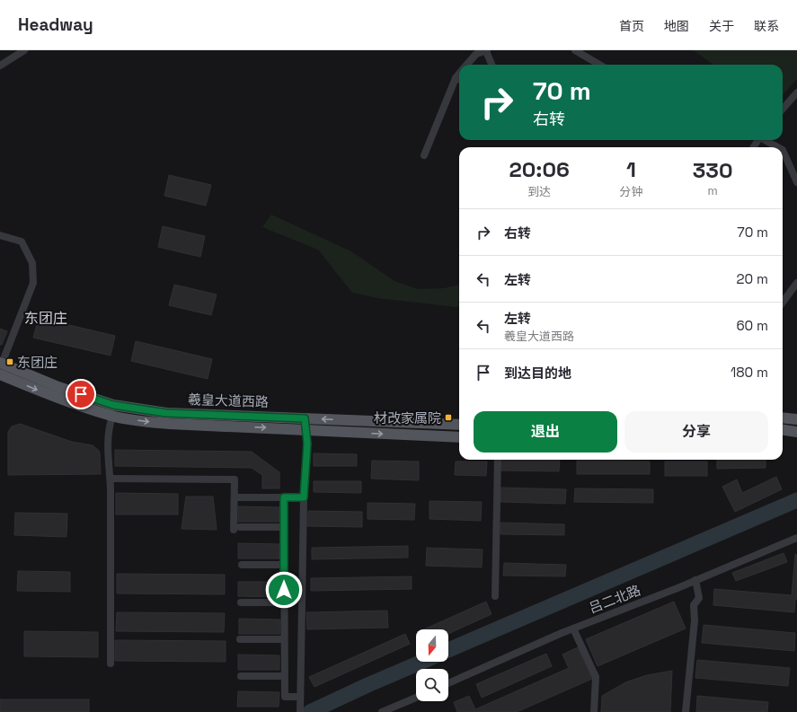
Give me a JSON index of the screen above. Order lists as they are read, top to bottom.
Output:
{
  "streets": {
    "main road": ["羲皇大道西路"],
    "street": ["吕二北路"]
  },
  "districts": ["东团庄"],
  "places": {
    "transit": ["东团庄", "材改家属院"]
  },
  "north": "bottom",
  "page": {
    "header": "Headway",
    "nav": [
      "首页",
      "地图",
      "关于",
      "联系"
    ],
    "turn": ["70 m", "右转"],
    "eta": [
      "20:06",
      "到达",
      "1",
      "分钟",
      "330",
      "m"
    ],
    "list": [
      {
        "name": "右转",
        "value": "70 m"
      },
      {
        "name": "左转",
        "value": "20 m"
      },
      {
        "name": "左转",
        "note": "羲皇大道西路",
        "value": "60 m"
      },
      {
        "name": "到达目的地",
        "value": "180 m"
      }
    ],
    "buttons": ["退出", "分享"]
  }
}
